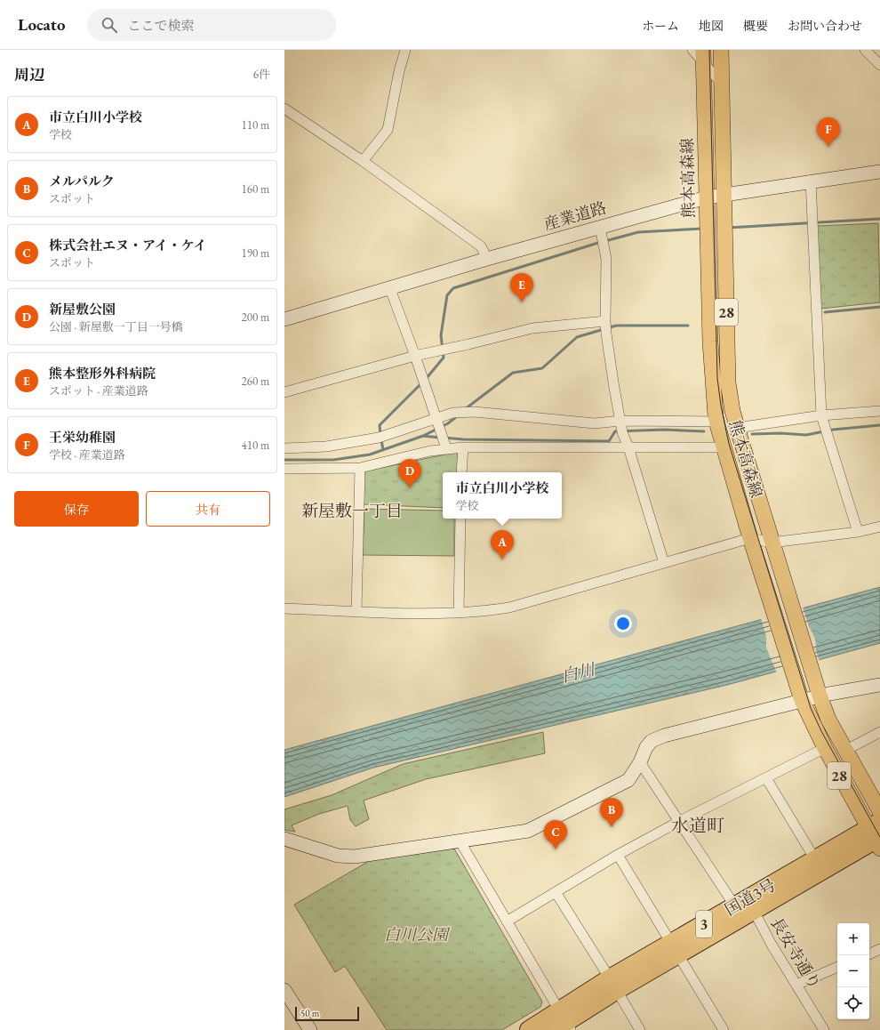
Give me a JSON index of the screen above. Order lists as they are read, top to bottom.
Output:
{
  "streets": {
    "highway": ["国道3号", "3"],
    "main road": ["熊本高森線", "28"],
    "street": ["産業道路", "長安寺通り"]
  },
  "crossings": [
    ["熊本高森線", "産業道路"],
    ["熊本高森線", "国道3号"],
    ["国道3号", "長安寺通り"]
  ],
  "districts": ["新屋敷一丁目", "水道町"],
  "water": ["白川"],
  "parks": ["白川公園"],
  "scale_bar": "50 m",
  "page": {
    "header": "Locato",
    "search": "ここで検索",
    "nav": [
      "ホーム",
      "地図",
      "概要",
      "お問い合わせ"
    ],
    "heading": ["周辺", "6件"],
    "list": [
      {
        "mark": "A",
        "name": "市立白川小学校",
        "note": "学校",
        "value": "110 m"
      },
      {
        "mark": "B",
        "name": "メルパルク",
        "note": "スポット",
        "value": "160 m"
      },
      {
        "mark": "C",
        "name": "株式会社エヌ・アイ・ケイ",
        "note": "スポット",
        "value": "190 m"
      },
      {
        "mark": "D",
        "name": "新屋敷公園",
        "note": "公園 · 新屋敷一丁目一号橋",
        "value": "200 m"
      },
      {
        "mark": "E",
        "name": "熊本整形外科病院",
        "note": "スポット · 産業道路",
        "value": "260 m"
      },
      {
        "mark": "F",
        "name": "王栄幼稚園",
        "note": "学校 · 産業道路",
        "value": "410 m"
      }
    ],
    "pins": [
      "F",
      "E",
      "D",
      "A",
      "B",
      "C"
    ],
    "popup": ["市立白川小学校", "学校"],
    "buttons": ["保存", "共有"],
    "map_buttons": ["+", "−"],
    "scale": "50 m"
  }
}
